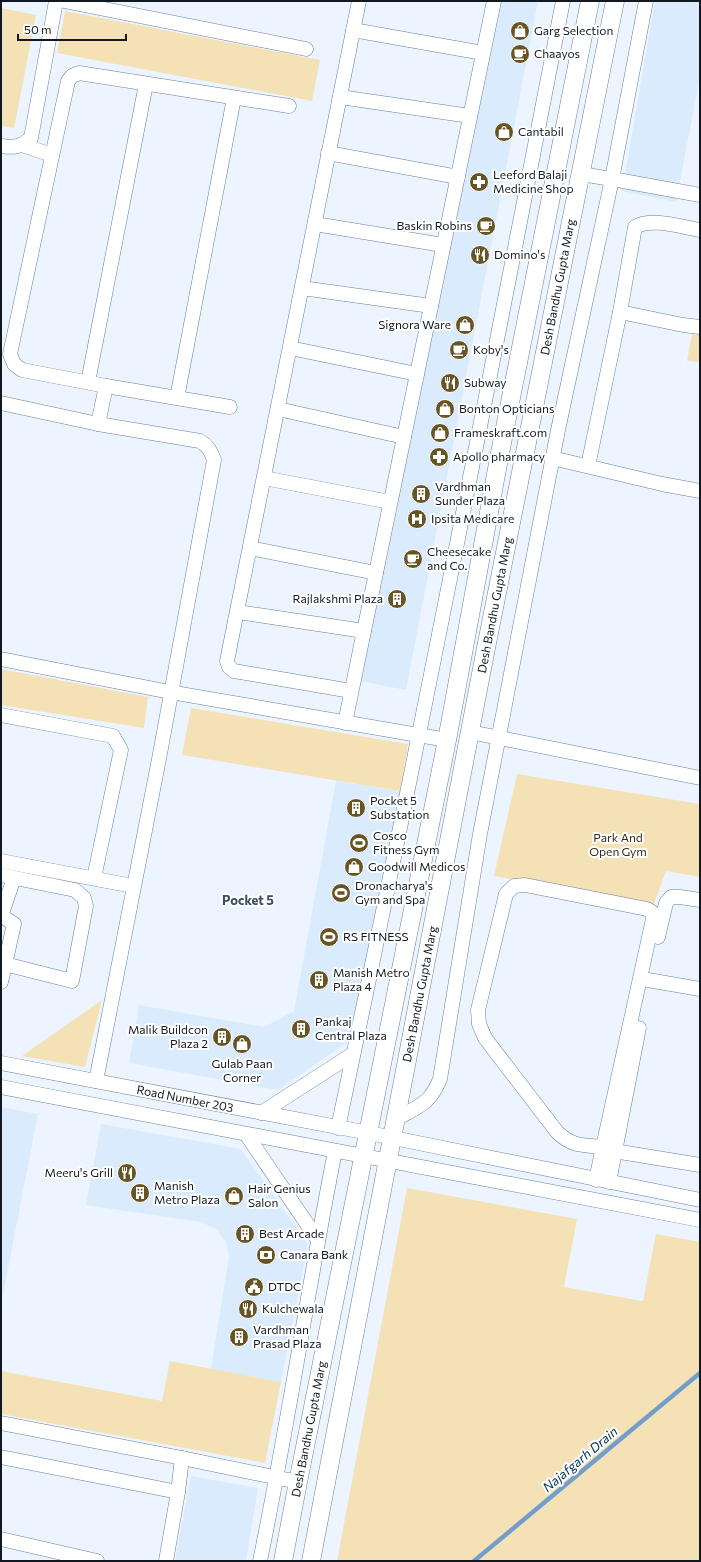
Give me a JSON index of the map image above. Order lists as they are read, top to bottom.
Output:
{
  "streets": {
    "street": ["Desh Bandhu Gupta Marg", "Road Number 203"]
  },
  "crossings": [
    ["Desh Bandhu Gupta Marg", "Road Number 203"]
  ],
  "districts": ["Pocket 5"],
  "water": ["Najafgarh Drain"],
  "parks": ["Park And Open Gym"],
  "places": {
    "shop": [
      "Garg Selection",
      "Cantabil",
      "Signora Ware",
      "Bonton Opticians",
      "Frameskraft.com",
      "Goodwill Medicos",
      "Gulab Paan Corner",
      "Hair Genius Salon"
    ],
    "cafe": [
      "Chaayos",
      "Baskin Robins",
      "Koby's",
      "Cheesecake and Co."
    ],
    "pharmacy": ["Leeford Balaji Medicine Shop", "Apollo pharmacy"],
    "restaurant": [
      "Domino's",
      "Subway",
      "Meeru's Grill",
      "Kulchewala"
    ],
    "building": [
      "Vardhman Sunder Plaza",
      "Rajlakshmi Plaza",
      "Pocket 5 Substation",
      "Manish Metro Plaza 4",
      "Pankaj Central Plaza",
      "Malik Buildcon Plaza 2",
      "Manish Metro Plaza",
      "Best Arcade",
      "Vardhman Prasad Plaza"
    ],
    "hospital": ["Ipsita Medicare"],
    "sports": ["Cosco Fitness Gym", "Dronacharya's Gym and Spa", "RS FITNESS"],
    "bank": ["Canara Bank"],
    "public building": ["DTDC"]
  },
  "scale_bar": "50 m"
}
